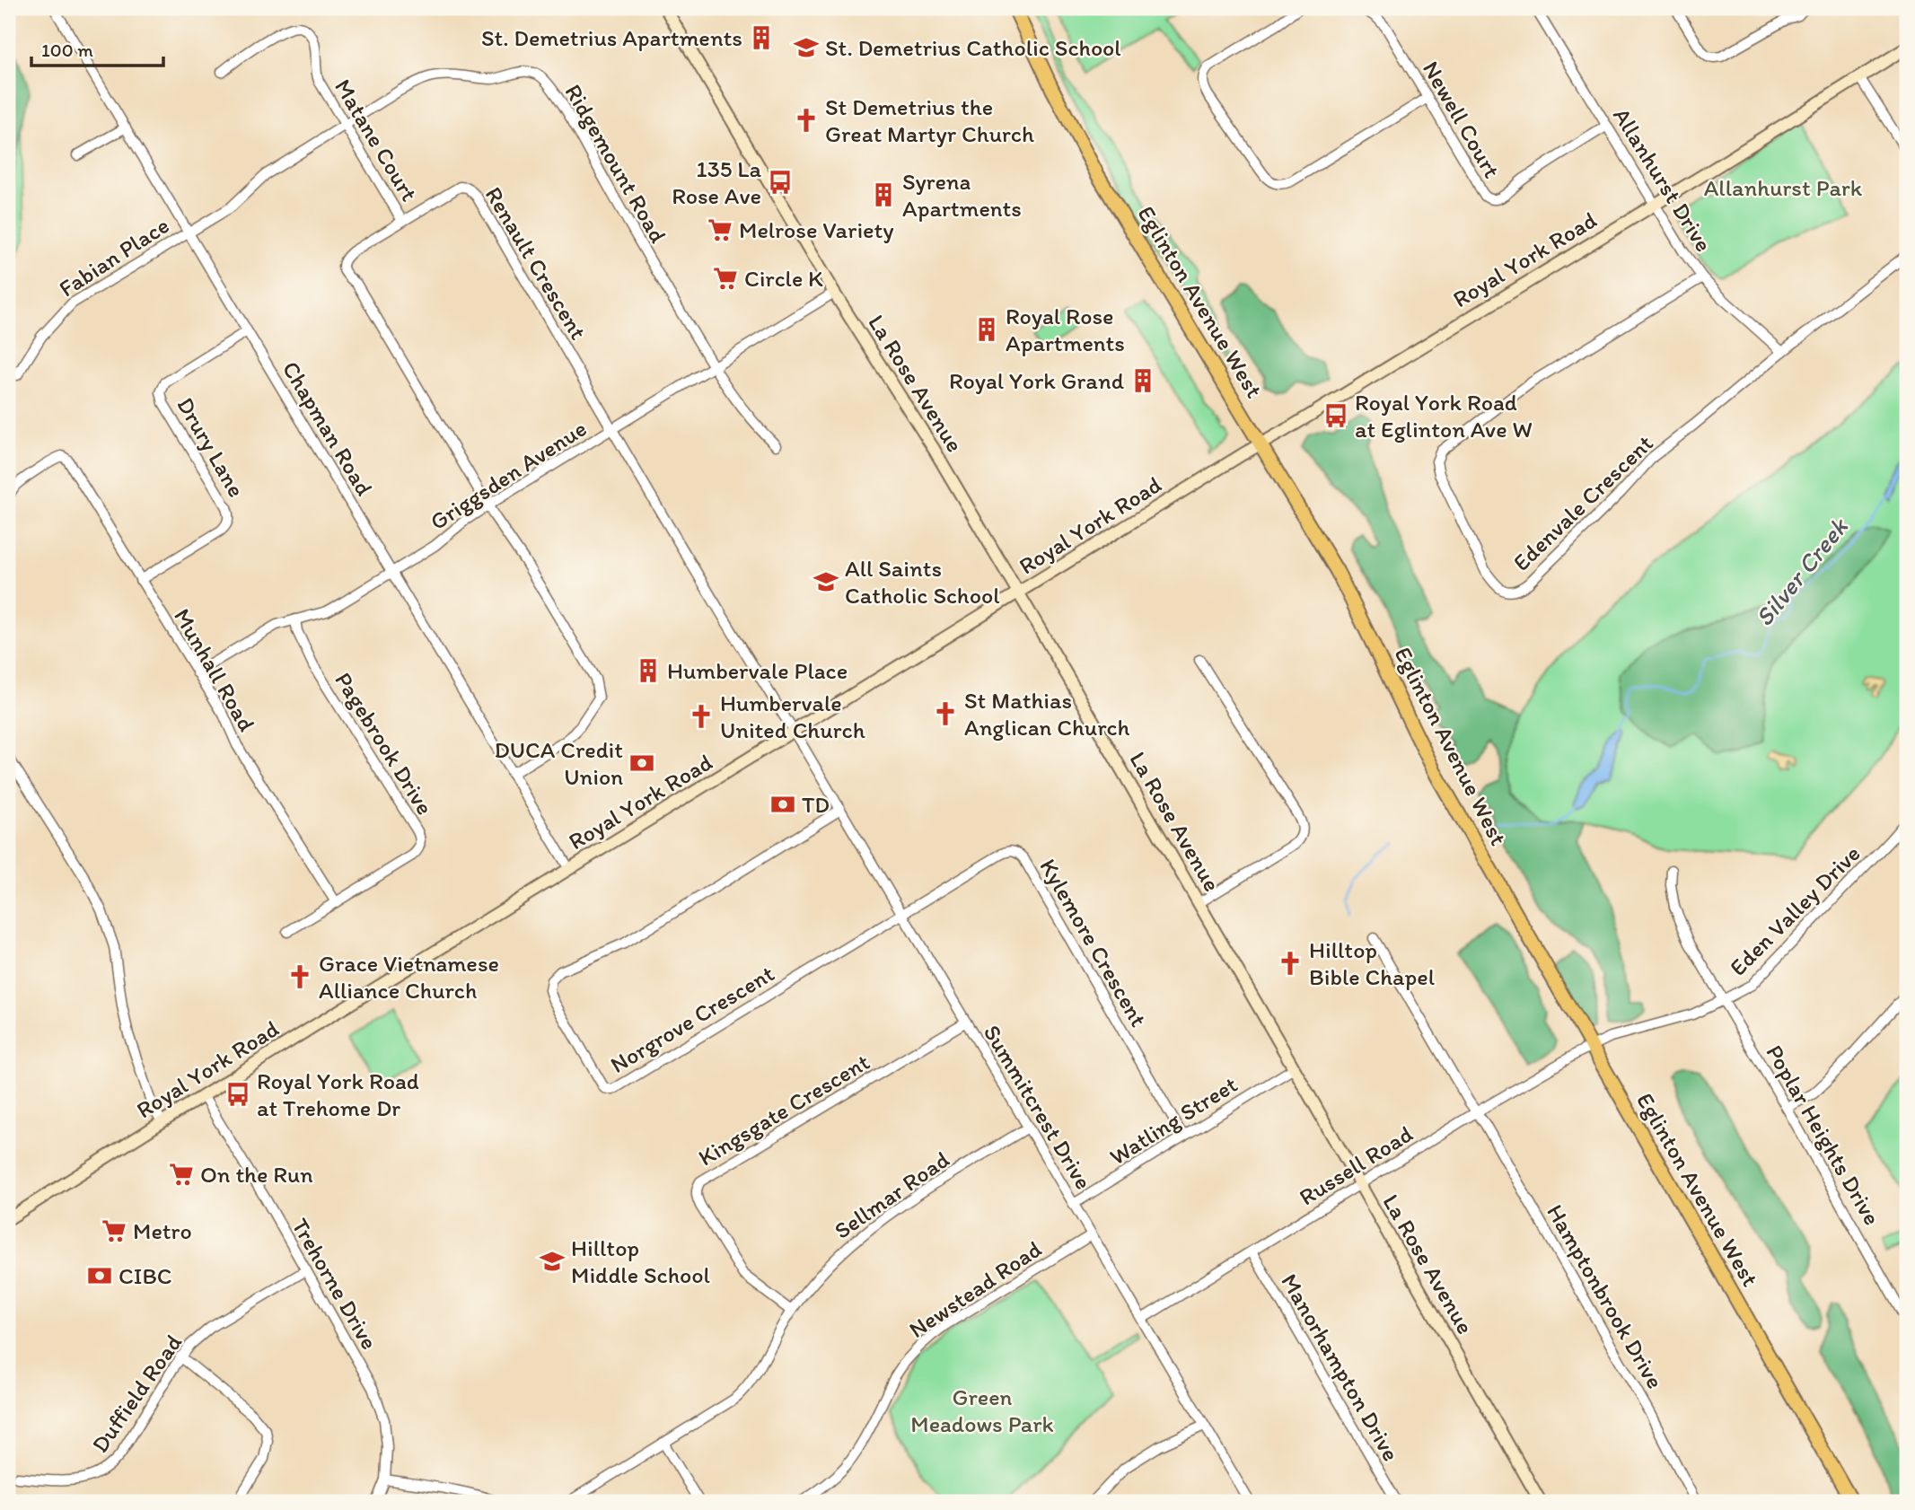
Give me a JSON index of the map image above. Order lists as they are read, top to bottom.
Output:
{
  "streets": {
    "main road": ["Royal York Road", "Eglinton Avenue West", "La Rose Avenue"],
    "street": [
      "Newell Court",
      "Matane Court",
      "Ridgemount Road",
      "Allanhurst Drive",
      "Fabian Place",
      "Renault Crescent",
      "Chapman Road",
      "Drury Lane",
      "Griggsden Avenue",
      "Edenvale Crescent",
      "Munhall Road",
      "Pagebrook Drive",
      "Eden Valley Drive",
      "Kylemore Crescent",
      "Norgrove Crescent",
      "Summitcrest Drive",
      "Kingsgate Crescent",
      "Watling Street",
      "Poplar Heights Drive",
      "Russell Road",
      "Sellmar Road",
      "Trehorne Drive",
      "Newstead Road",
      "Hamptonbrook Drive",
      "Manorhampton Drive",
      "Duffield Road"
    ]
  },
  "crossings": [
    ["Newell Court", "Allanhurst Drive"],
    ["Matane Court", "Ridgemount Road"],
    ["Matane Court", "Renault Crescent"],
    ["Ridgemount Road", "Fabian Place"],
    ["Ridgemount Road", "Chapman Road"],
    ["Ridgemount Road", "Griggsden Avenue"],
    ["Allanhurst Drive", "Royal York Road"],
    ["Allanhurst Drive", "Edenvale Crescent"],
    ["Fabian Place", "Chapman Road"],
    ["Royal York Road", "Renault Crescent"],
    ["Royal York Road", "Eglinton Avenue West"],
    ["Royal York Road", "La Rose Avenue"],
    ["Royal York Road", "Chapman Road"],
    ["Royal York Road", "Summitcrest Drive"],
    ["Royal York Road", "Trehorne Drive"],
    ["Renault Crescent", "Chapman Road"],
    ["Renault Crescent", "Griggsden Avenue"],
    ["Renault Crescent", "Summitcrest Drive"],
    ["Eglinton Avenue West", "Eden Valley Drive"],
    ["Eglinton Avenue West", "Russell Road"],
    ["La Rose Avenue", "Griggsden Avenue"],
    ["La Rose Avenue", "Watling Street"],
    ["La Rose Avenue", "Russell Road"],
    ["Chapman Road", "Drury Lane"],
    ["Chapman Road", "Griggsden Avenue"],
    ["Drury Lane", "Munhall Road"],
    ["Griggsden Avenue", "Munhall Road"],
    ["Griggsden Avenue", "Pagebrook Drive"],
    ["Munhall Road", "Pagebrook Drive"],
    ["Eden Valley Drive", "Poplar Heights Drive"],
    ["Eden Valley Drive", "Russell Road"],
    ["Kylemore Crescent", "Norgrove Crescent"],
    ["Kylemore Crescent", "Summitcrest Drive"],
    ["Kylemore Crescent", "Watling Street"],
    ["Norgrove Crescent", "Summitcrest Drive"],
    ["Summitcrest Drive", "Kingsgate Crescent"],
    ["Summitcrest Drive", "Watling Street"],
    ["Summitcrest Drive", "Russell Road"],
    ["Summitcrest Drive", "Sellmar Road"],
    ["Summitcrest Drive", "Newstead Road"],
    ["Kingsgate Crescent", "Sellmar Road"],
    ["Russell Road", "Hamptonbrook Drive"],
    ["Russell Road", "Manorhampton Drive"],
    ["Trehorne Drive", "Duffield Road"]
  ],
  "water": ["Silver Creek"],
  "parks": ["Allanhurst Park", "Green Meadows Park"],
  "places": {
    "building": [
      "St. Demetrius Apartments",
      "Syrena Apartments",
      "Royal Rose Apartments",
      "Royal York Grand",
      "Humbervale Place"
    ],
    "school or university": ["St. Demetrius Catholic School", "All Saints Catholic School", "Hilltop Middle School"],
    "church": [
      "St Demetrius the Great Martyr Church",
      "St Mathias Anglican Church",
      "Humbervale United Church",
      "Hilltop Bible Chapel",
      "Grace Vietnamese Alliance Church"
    ],
    "bus stop": ["135 La Rose Ave", "Royal York Road at Eglinton Ave W", "Royal York Road at Trehome Dr"],
    "supermarket": [
      "Melrose Variety",
      "Circle K",
      "On the Run",
      "Metro"
    ],
    "bank": ["DUCA Credit Union", "TD", "CIBC"]
  },
  "scale_bar": "100 m"
}
